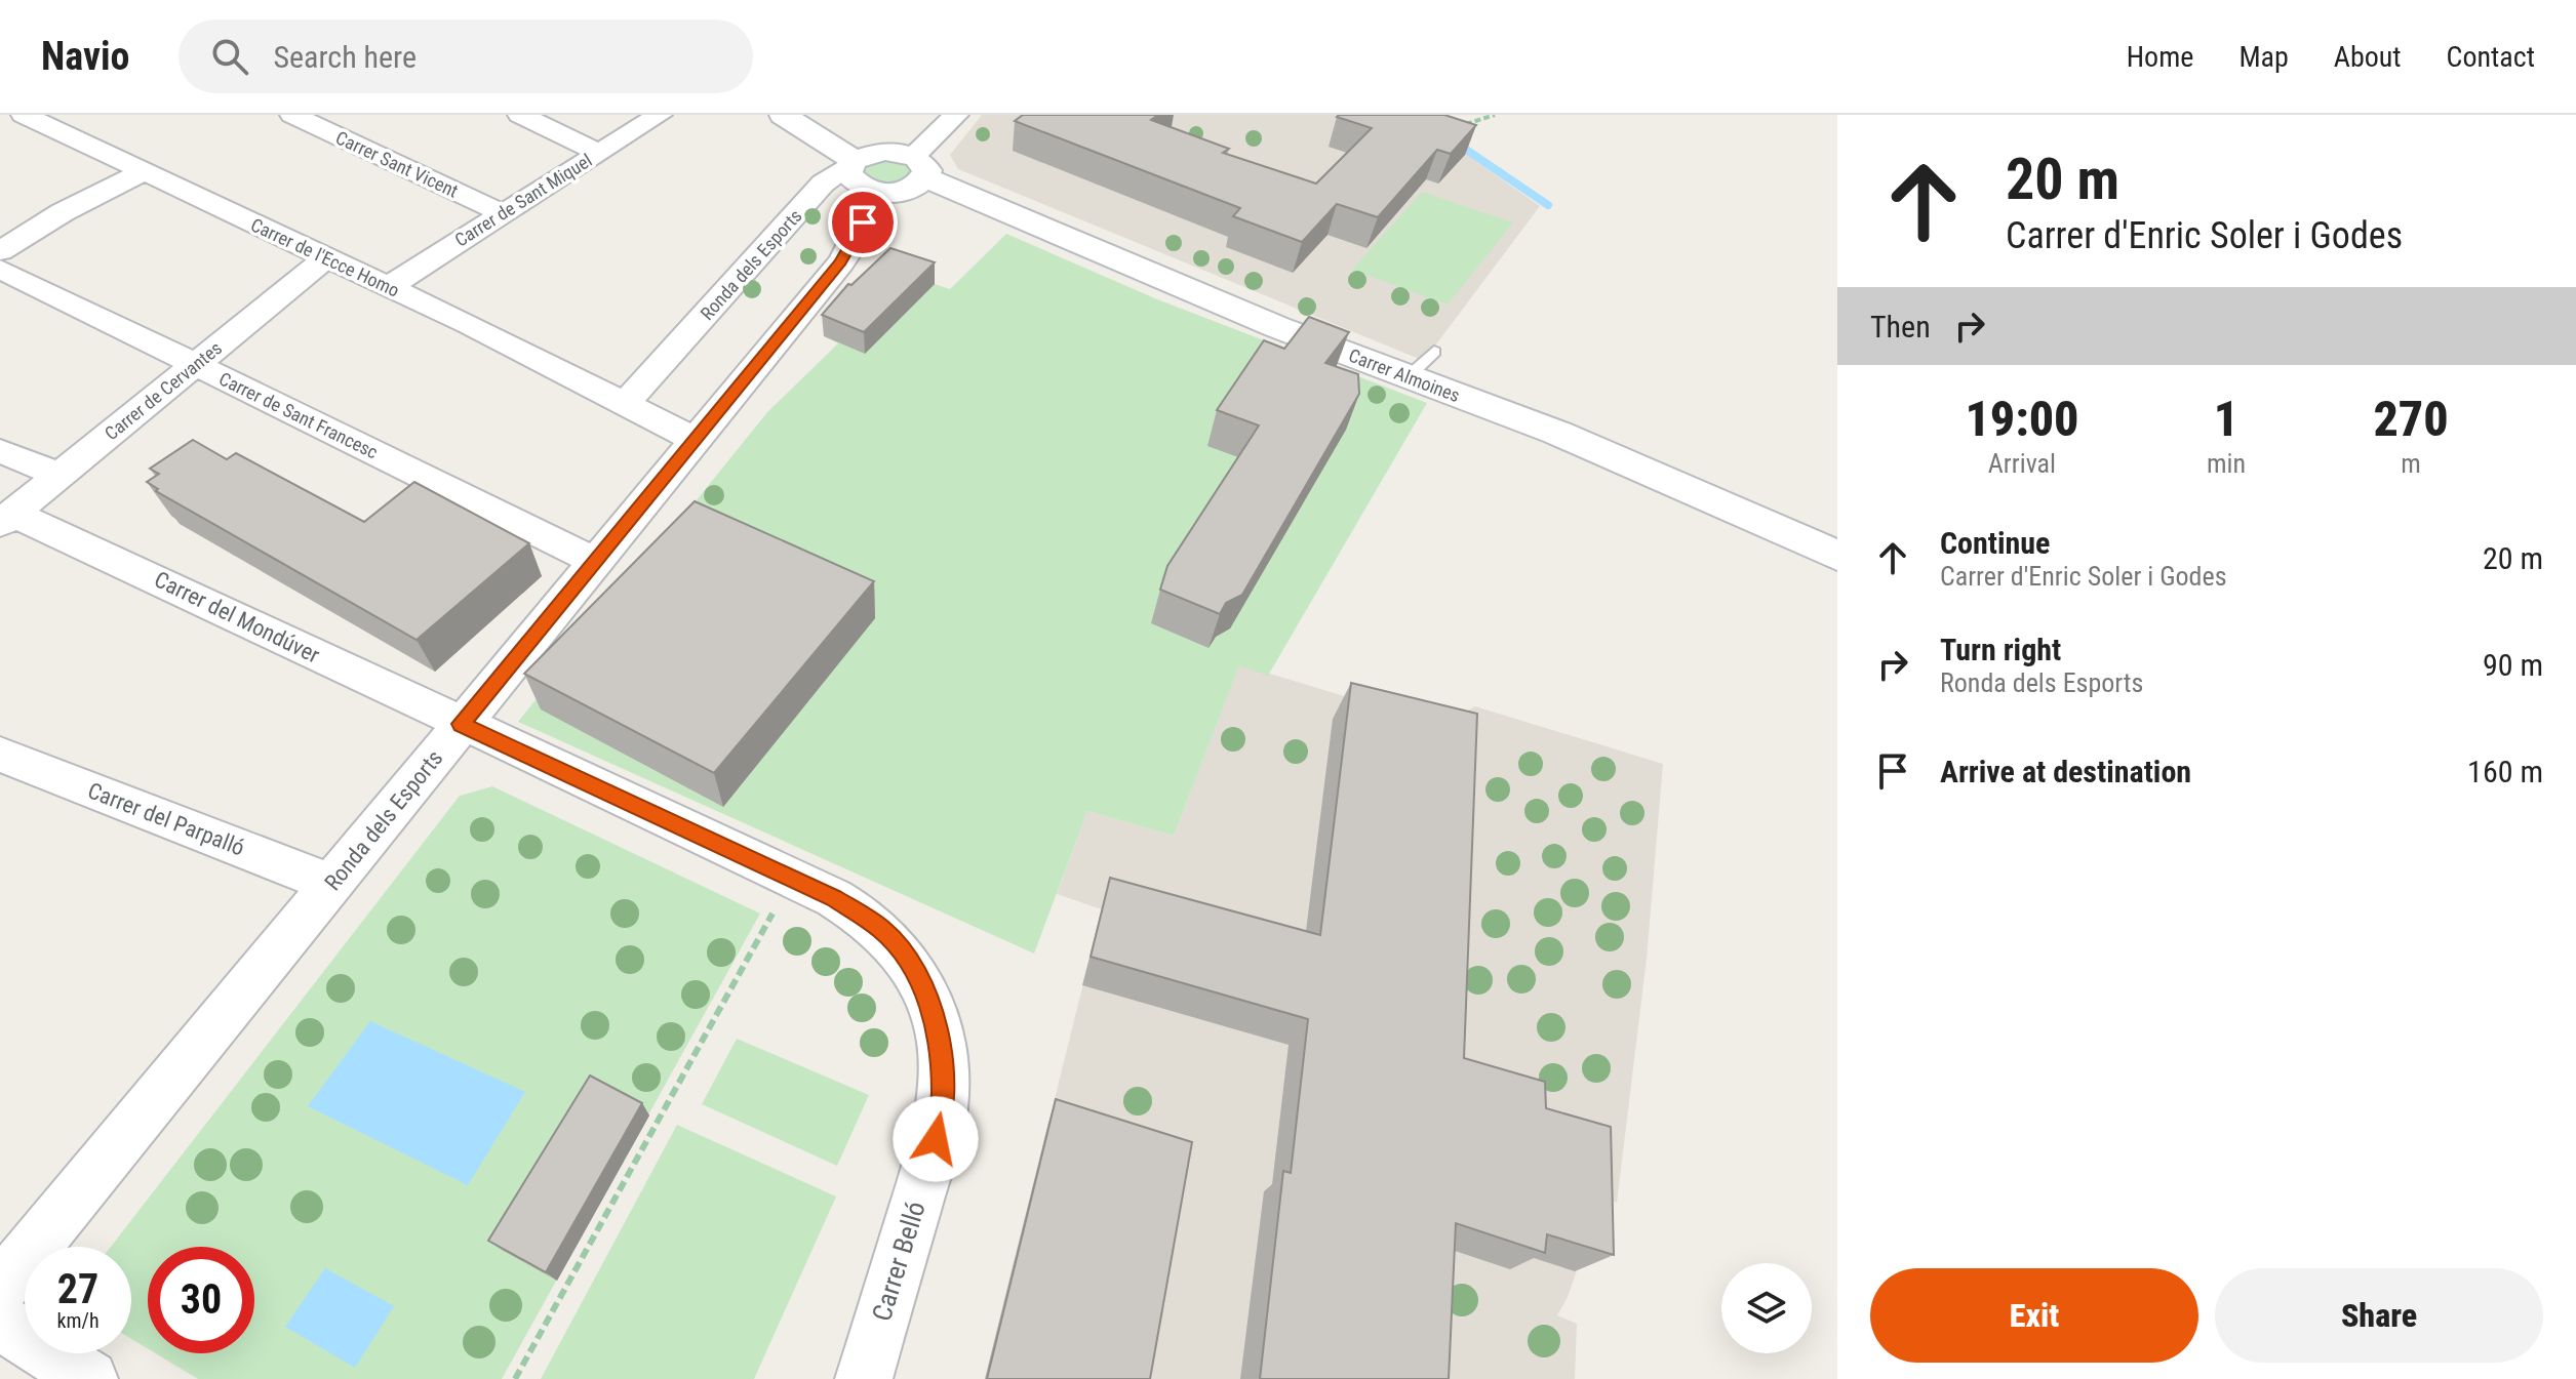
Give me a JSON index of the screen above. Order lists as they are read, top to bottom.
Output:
{
  "streets": {
    "street": [
      "Carrer Sant Vicent",
      "Carrer de Sant Miquel",
      "Carrer de l'Ecce Homo",
      "Ronda dels Esports",
      "Carrer Almoines",
      "Carrer de Cervantes",
      "Carrer de Sant Francesc",
      "Carrer del Mondúver",
      "Carrer del Parpalló",
      "Carrer Belló"
    ]
  },
  "crossings": [
    ["Carrer Sant Vicent", "Carrer de Sant Miquel"],
    ["Carrer de Sant Miquel", "Carrer de l'Ecce Homo"],
    ["Carrer de l'Ecce Homo", "Ronda dels Esports"],
    ["Carrer de l'Ecce Homo", "Carrer de Cervantes"],
    ["Ronda dels Esports", "Carrer de Sant Francesc"],
    ["Ronda dels Esports", "Carrer del Mondúver"],
    ["Ronda dels Esports", "Carrer del Parpalló"],
    ["Carrer de Cervantes", "Carrer de Sant Francesc"],
    ["Carrer de Cervantes", "Carrer del Mondúver"],
    ["Carrer del Mondúver", "Carrer Belló"]
  ],
  "page": {
    "header": "Navio",
    "search": "Search here",
    "nav": [
      "Home",
      "Map",
      "About",
      "Contact"
    ],
    "turn": ["20 m", "Carrer d'Enric Soler i Godes"],
    "then": "Then",
    "eta": [
      "19:00",
      "Arrival",
      "1",
      "min",
      "270",
      "m"
    ],
    "list": [
      {
        "name": "Continue",
        "note": "Carrer d'Enric Soler i Godes",
        "value": "20 m"
      },
      {
        "name": "Turn right",
        "note": "Ronda dels Esports",
        "value": "90 m"
      },
      {
        "name": "Arrive at destination",
        "value": "160 m"
      }
    ],
    "speed": "27 km/h",
    "limit": "30",
    "buttons": ["Exit", "Share"]
  }
}
